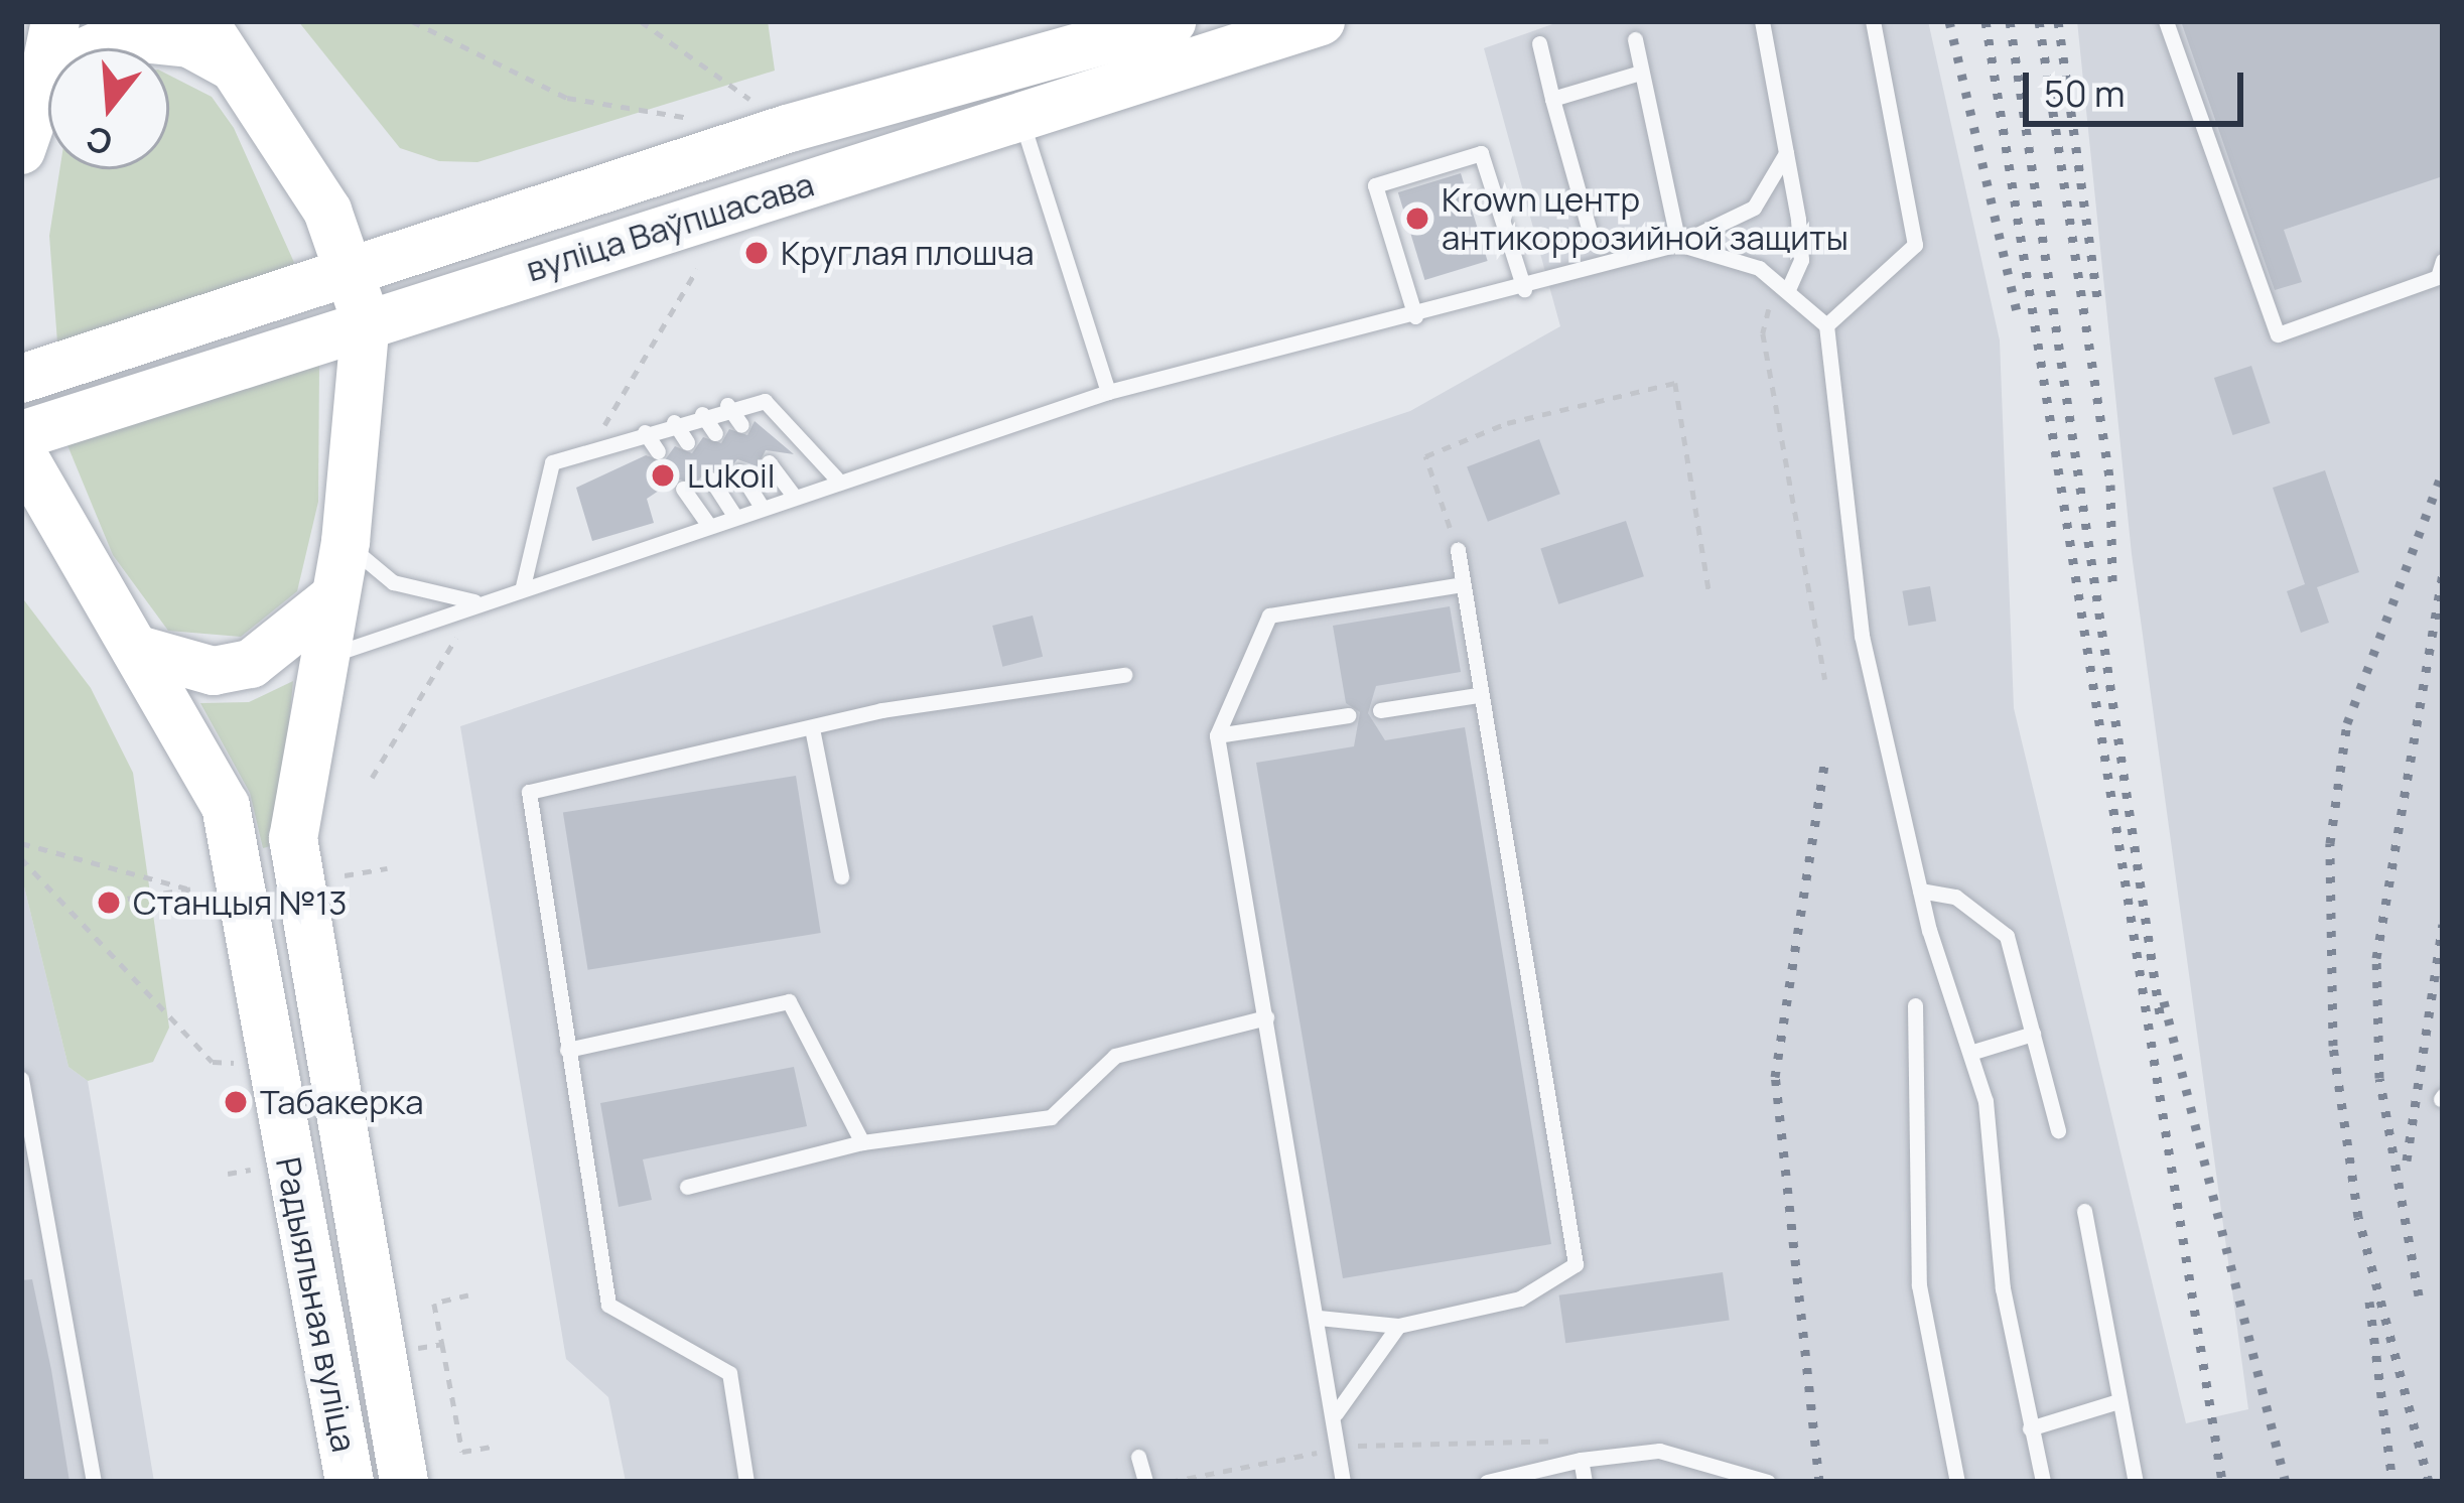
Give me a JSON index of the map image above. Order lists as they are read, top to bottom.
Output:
{
  "streets": {
    "main road": ["вуліца Ваўпшасава", "Радыяльная вуліца"]
  },
  "crossings": [
    ["вуліца Ваўпшасава", "Радыяльная вуліца"]
  ],
  "places": [
    "Krown центр антикоррозийной защиты",
    "Круглая плошча",
    "Lukoil",
    "Станцыя №13",
    "Табакерка"
  ],
  "scale_bar": "50 m",
  "north": "bottom"
}
